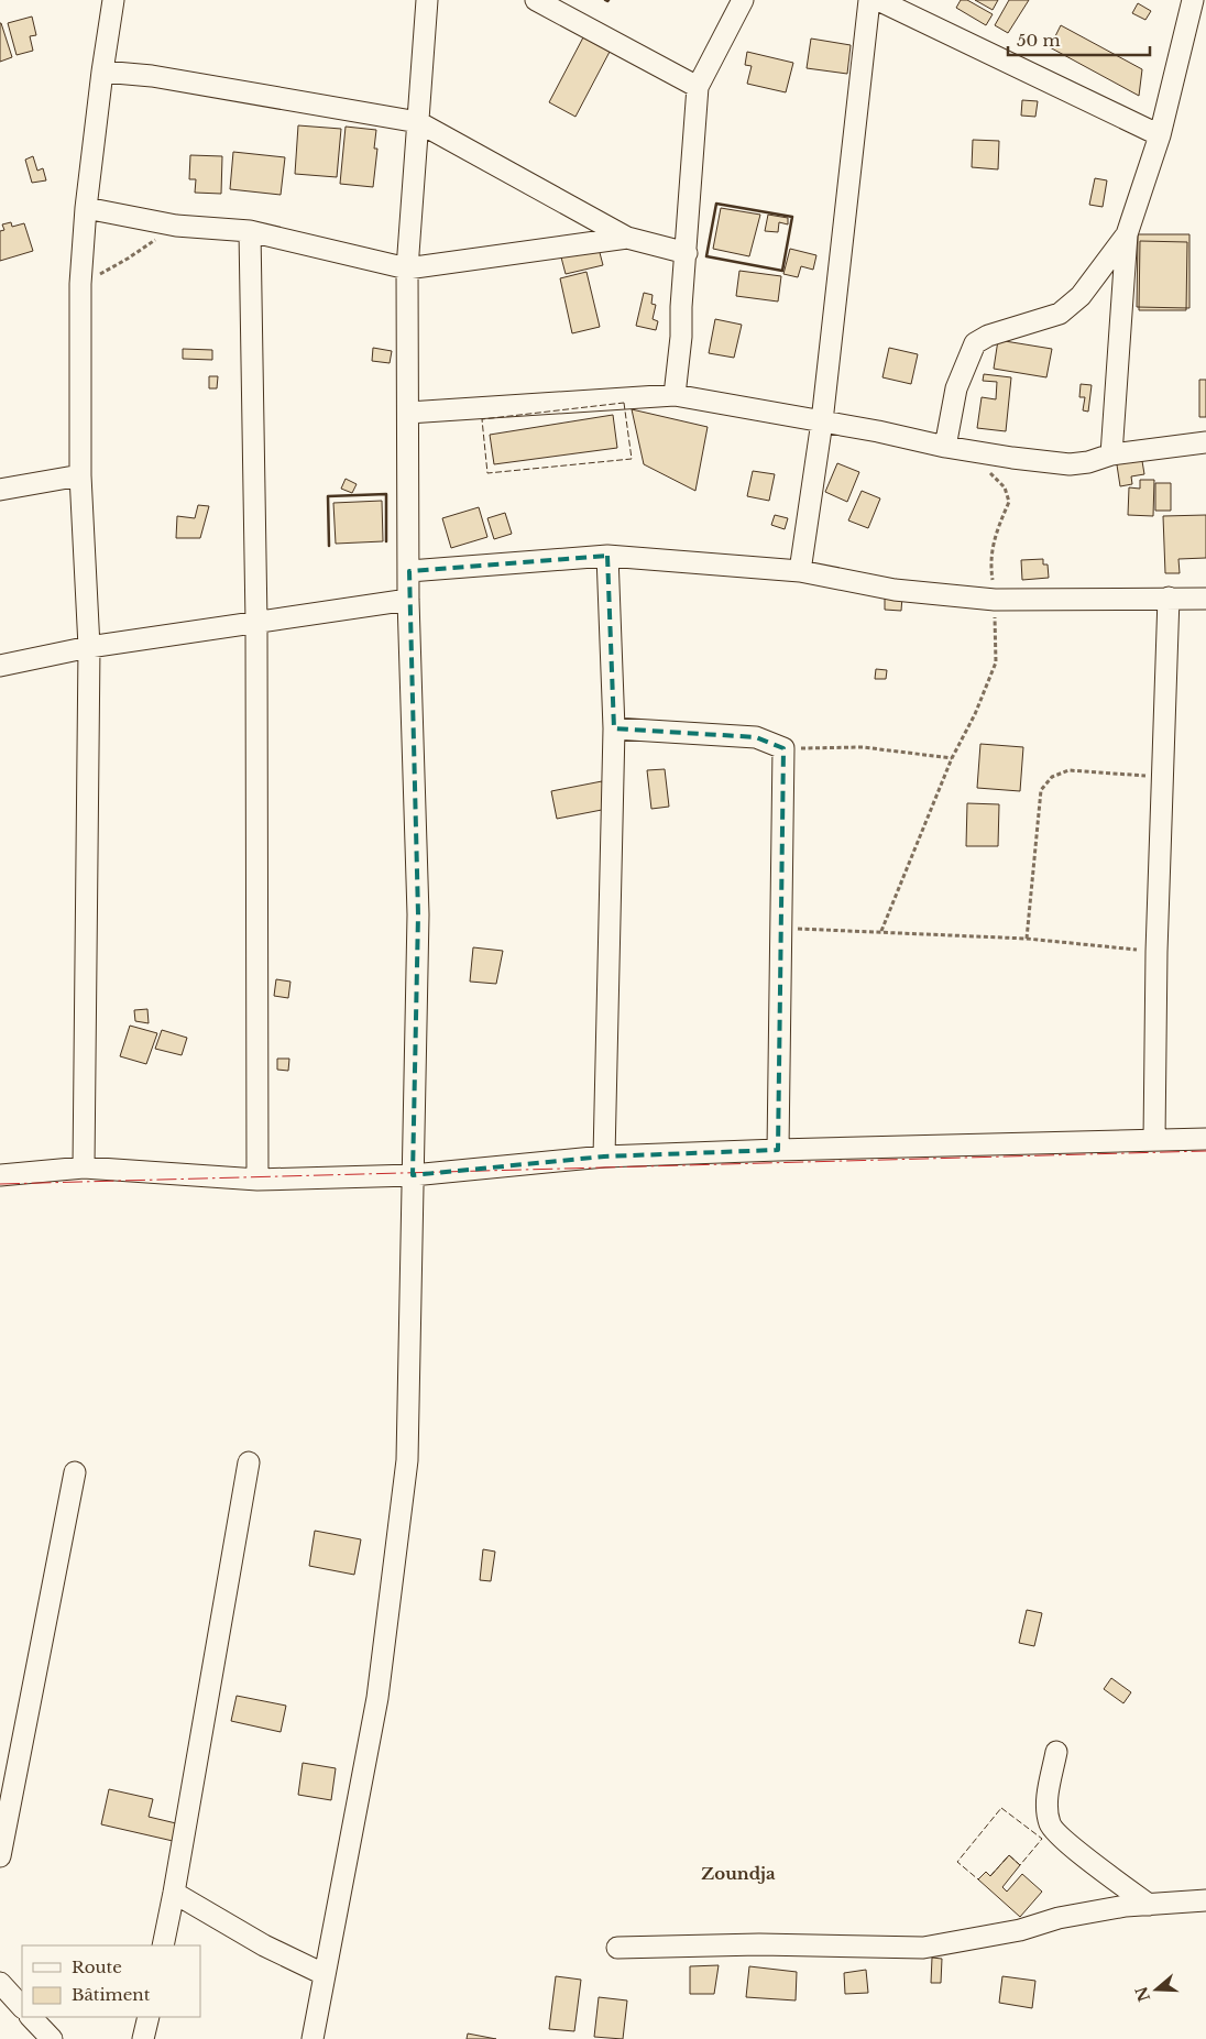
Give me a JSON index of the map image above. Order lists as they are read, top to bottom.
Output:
{
  "districts": ["Zoundja"],
  "legend": ["Route", "Bâtiment"],
  "scale_bar": "50 m",
  "north": "left"
}
